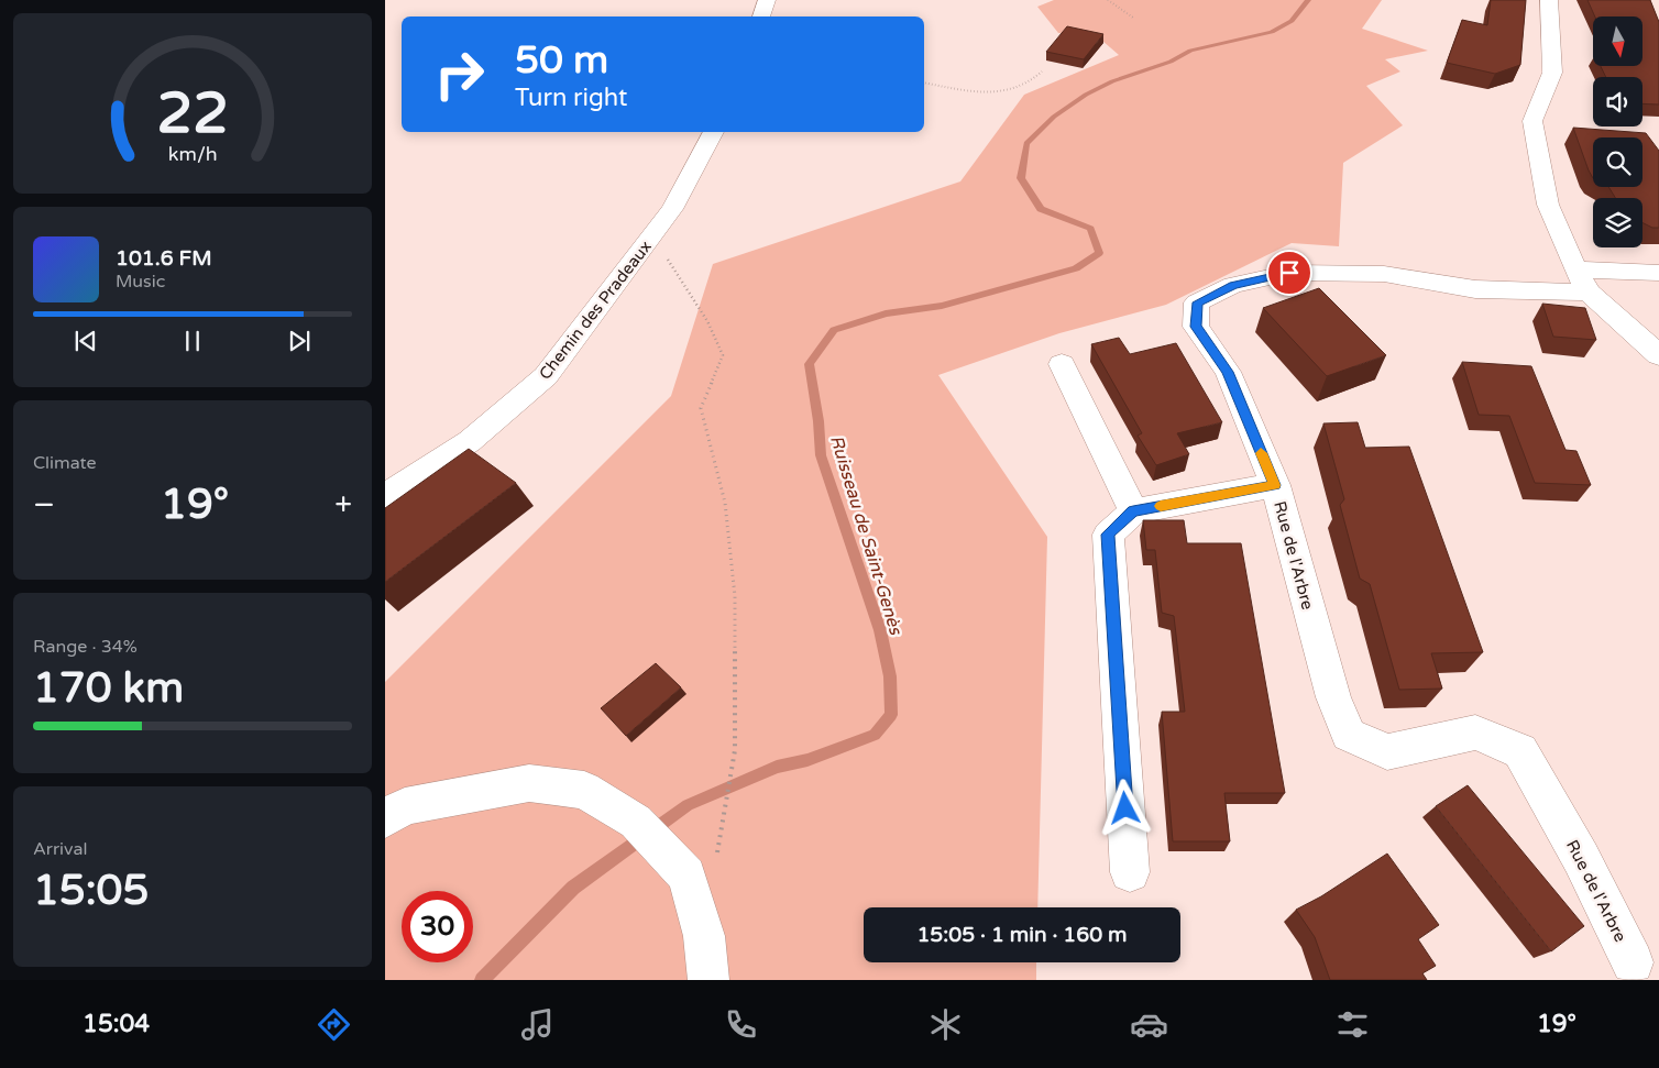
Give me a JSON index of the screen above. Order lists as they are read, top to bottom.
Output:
{
  "streets": {
    "street": ["Chemin des Pradeaux", "Rue de l'Arbre"]
  },
  "water": ["Ruisseau de Saint-Genès"],
  "north": "bottom",
  "page": {
    "turn": ["50 m", "Turn right"],
    "song": ["101.6 FM", "Music"],
    "tile": [
      "Climate",
      ["Range · 34%", "170 km"],
      ["Arrival", "15:05"]
    ],
    "heat": ["−", "19°", "+"],
    "limit": "30",
    "trip": "15:05 · 1 min · 160 m",
    "tabs": ["15:04", "19°"],
    "gauge": ["22", "km/h"]
  }
}
